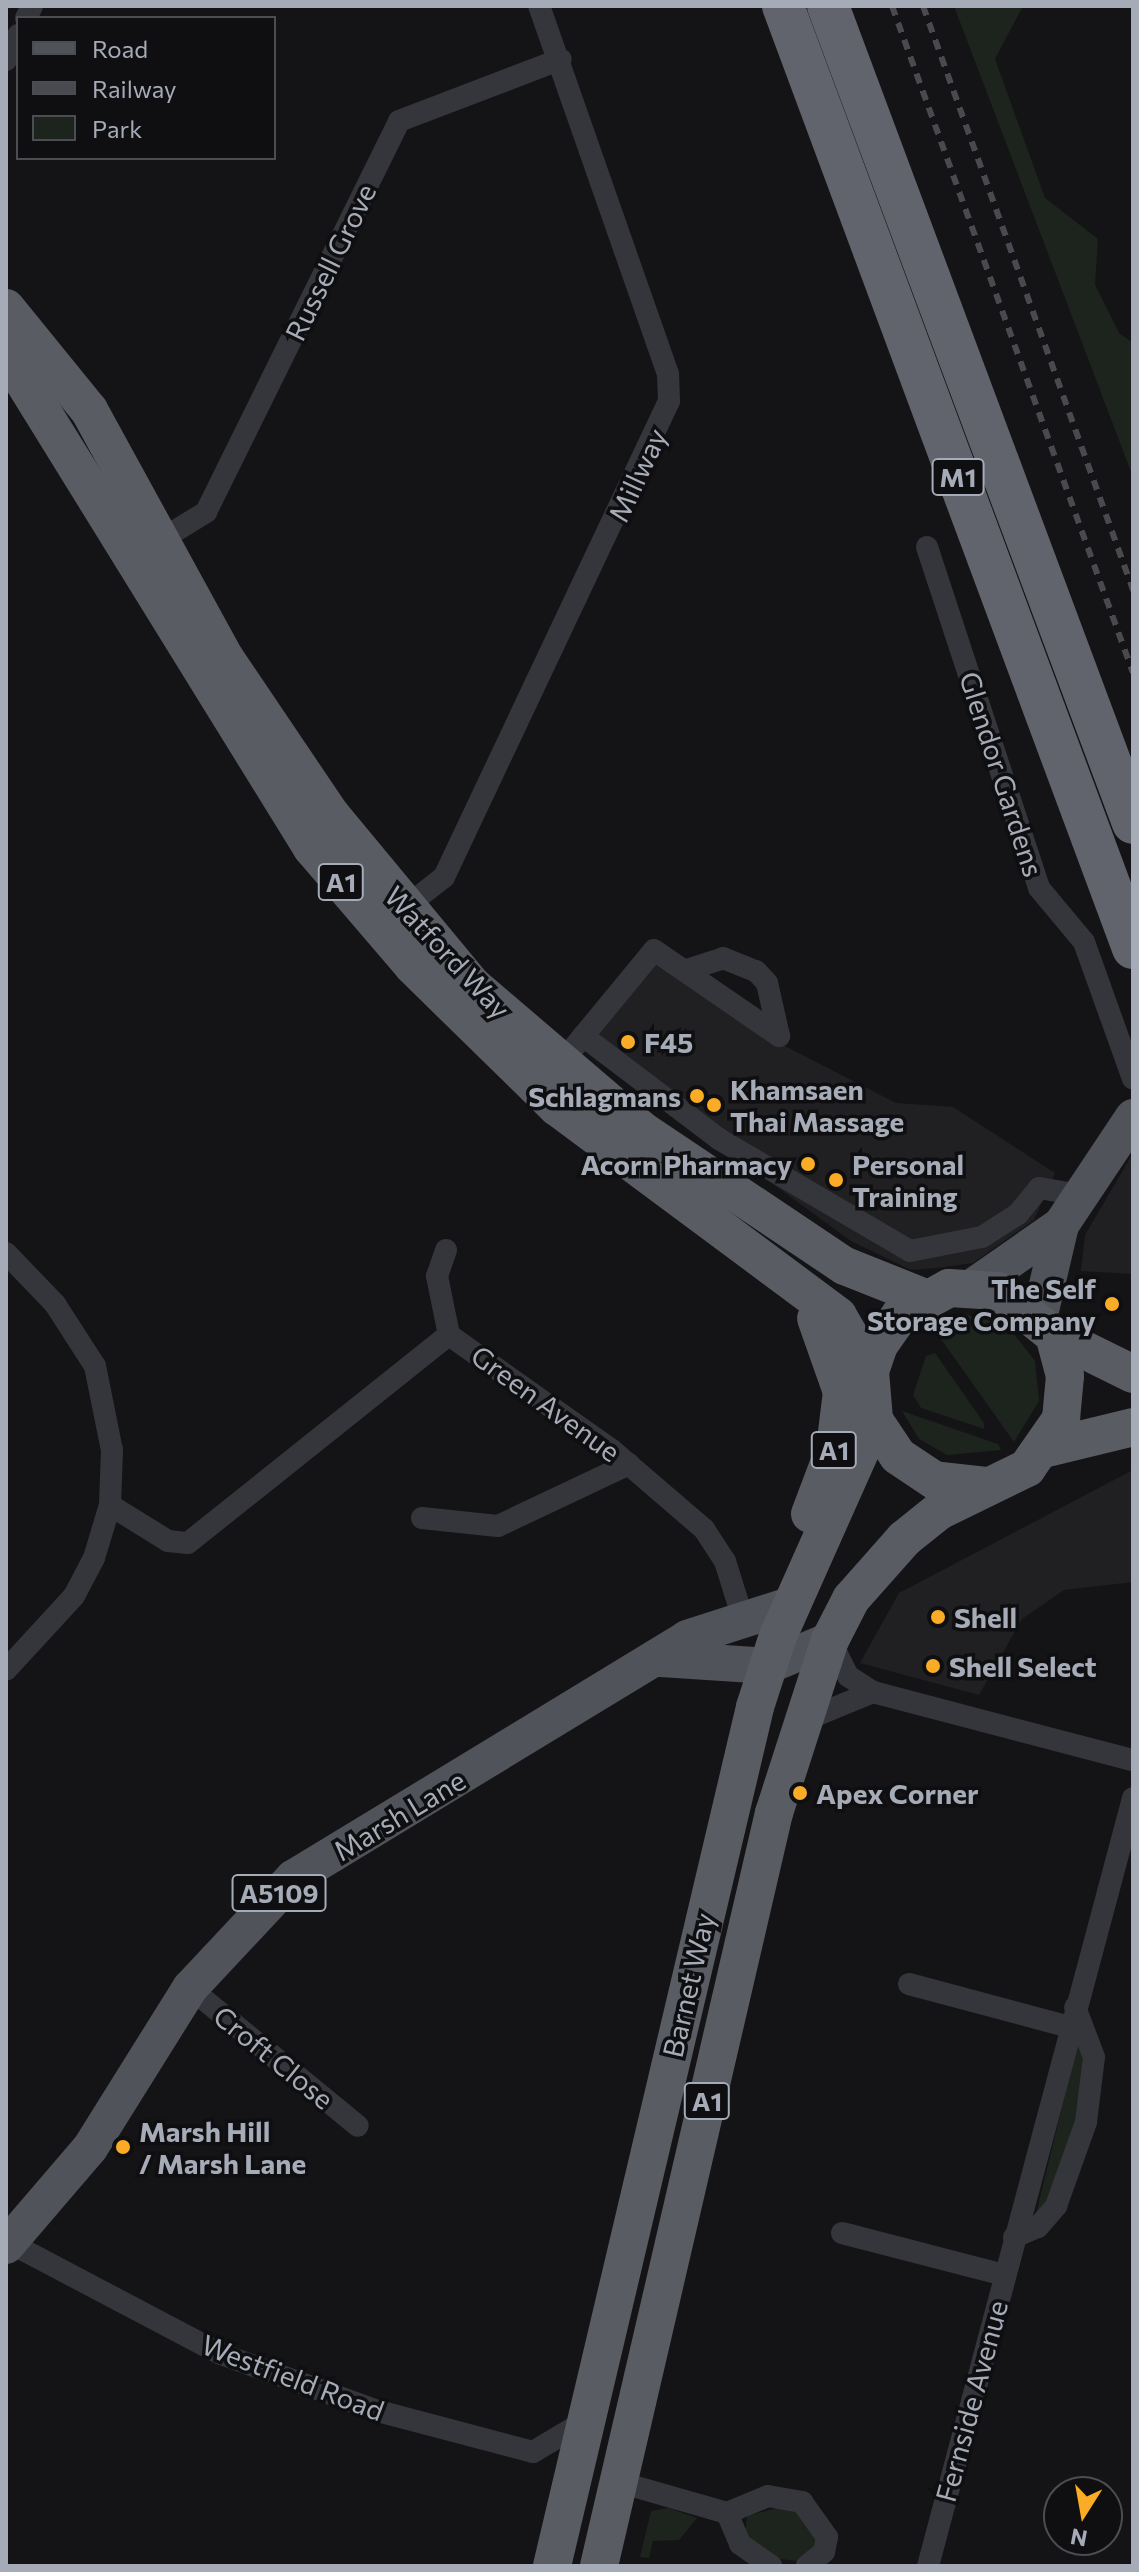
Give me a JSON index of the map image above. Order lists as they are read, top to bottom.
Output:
{
  "streets": {
    "highway": [
      "M1",
      "A1",
      "Watford Way",
      "Barnet Way"
    ],
    "main road": ["Marsh Lane", "A5109"],
    "street": [
      "Russell Grove",
      "Millway",
      "Glendor Gardens",
      "Green Avenue",
      "Croft Close",
      "Westfield Road",
      "Fernside Avenue"
    ]
  },
  "crossings": [
    ["Russell Grove", "Millway"],
    ["Russell Grove", "Watford Way"],
    ["Millway", "Watford Way"],
    ["A1", "Watford Way"],
    ["A1", "Marsh Lane"],
    ["A1", "Barnet Way"],
    ["Watford Way", "Barnet Way"],
    ["Green Avenue", "Marsh Lane"],
    ["Marsh Lane", "Barnet Way"],
    ["Marsh Lane", "Croft Close"],
    ["Marsh Lane", "Westfield Road"],
    ["Barnet Way", "Westfield Road"]
  ],
  "places": [
    "F45",
    "Schlagmans",
    "Khamsaen Thai Massage",
    "Acorn Pharmacy",
    "Personal Training",
    "The Self Storage Company",
    "Shell",
    "Shell Select",
    "Apex Corner",
    "Marsh Hill / Marsh Lane"
  ],
  "legend": ["Road", "Railway", "Park"],
  "north": "bottom"
}
